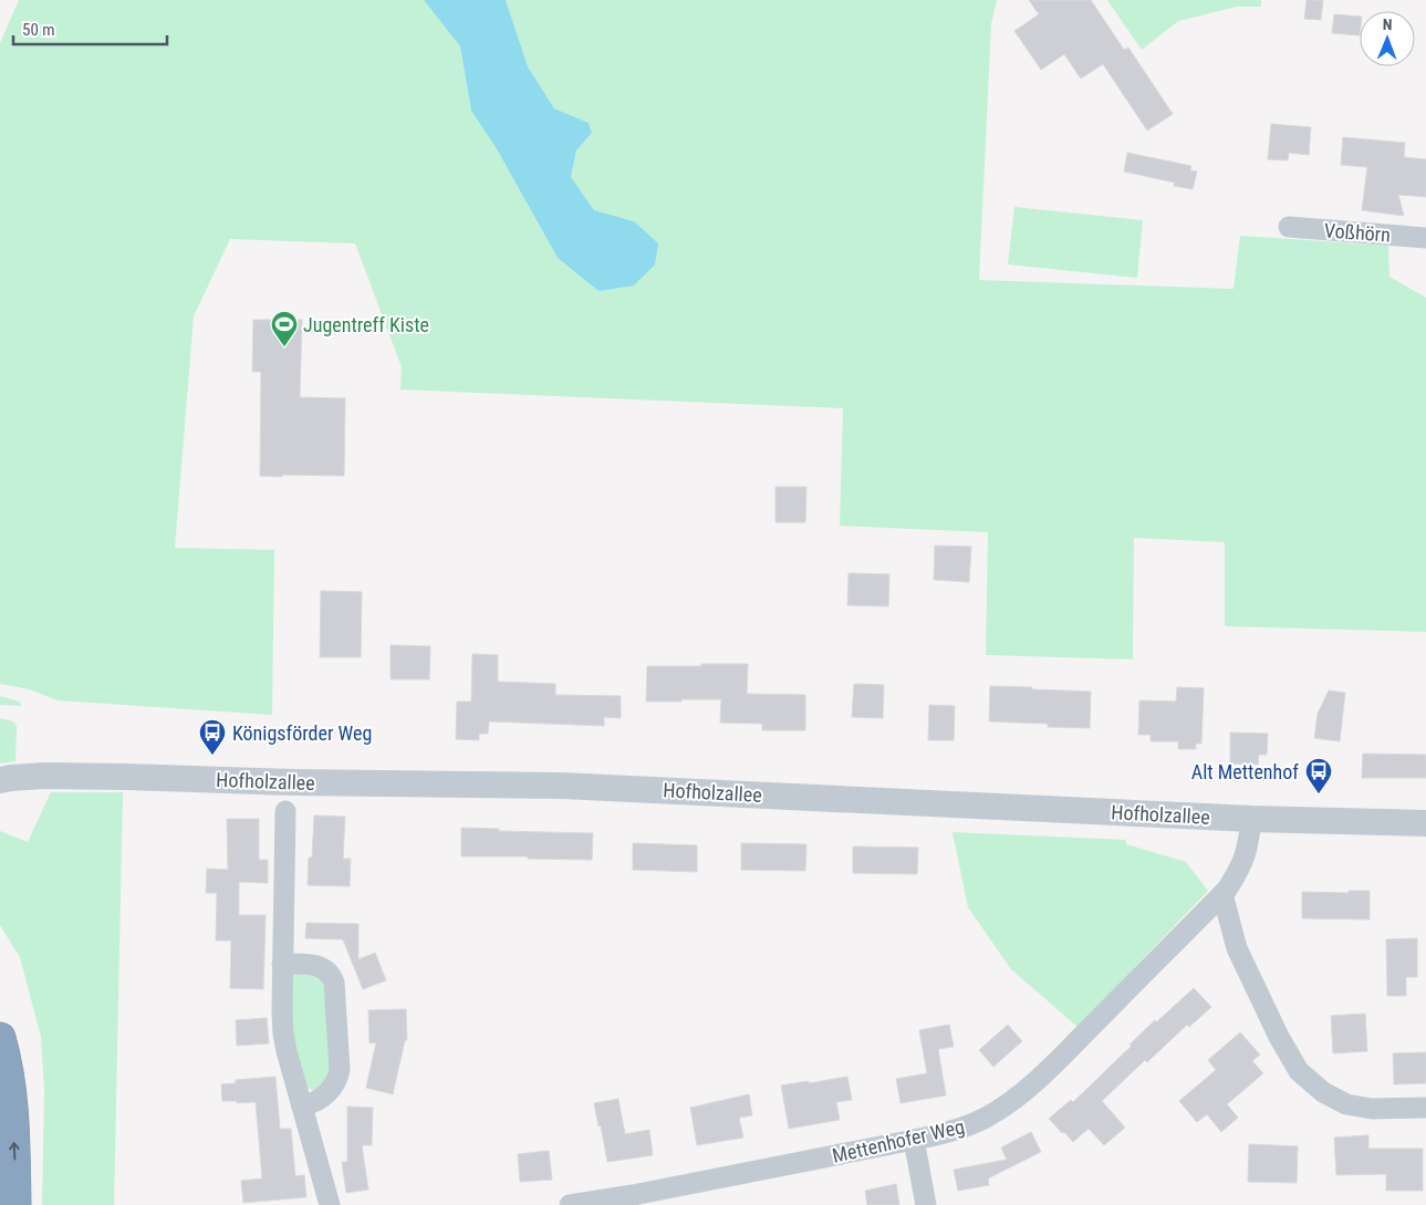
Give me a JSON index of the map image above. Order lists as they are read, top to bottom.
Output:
{
  "streets": {
    "street": ["Voßhörn", "Hofholzallee", "Mettenhofer Weg"]
  },
  "crossings": [
    ["Hofholzallee", "Mettenhofer Weg"]
  ],
  "places": {
    "sports": ["Jugentreff Kiste"],
    "bus stop": ["Königsförder Weg", "Alt Mettenhof"]
  },
  "scale_bar": "50 m",
  "north": "top"
}
